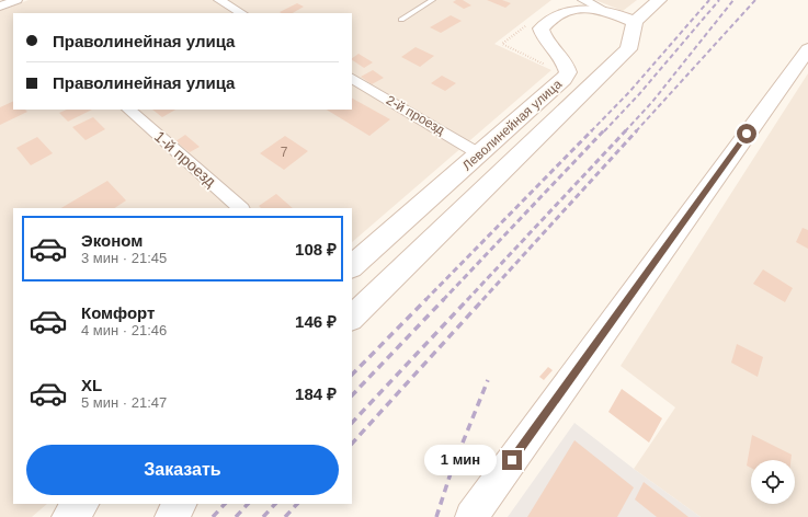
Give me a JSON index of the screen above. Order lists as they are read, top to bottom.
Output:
{
  "streets": {
    "main road": ["Леволинейная улица"],
    "street": ["2-й проезд", "1-й проезд"]
  },
  "crossings": [
    ["2-й проезд", "Леволинейная улица"]
  ],
  "house_numbers": ["7"],
  "page": {
    "banner": ["Праволинейная улица", "Праволинейная улица"],
    "list": [
      {
        "name": "Эконом",
        "note": "3 мин · 21:45",
        "value": "108 ₽"
      },
      {
        "name": "Комфорт",
        "note": "4 мин · 21:46",
        "value": "146 ₽"
      },
      {
        "name": "XL",
        "note": "5 мин · 21:47",
        "value": "184 ₽"
      }
    ],
    "buttons": "Заказать",
    "bubble": "1 мин"
  }
}
